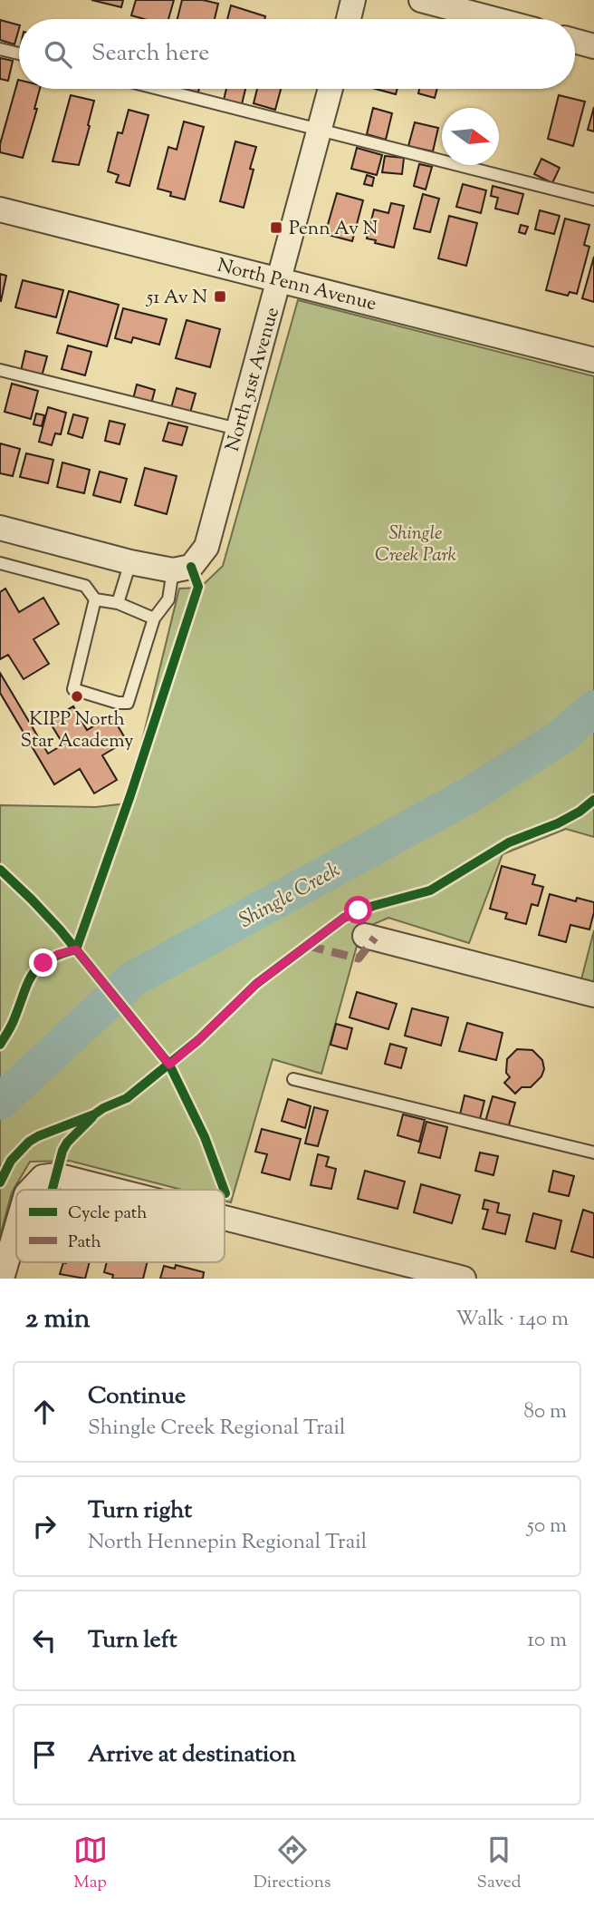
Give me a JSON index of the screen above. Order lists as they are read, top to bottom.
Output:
{
  "streets": {
    "street": ["North Penn Avenue", "North 51st Avenue"]
  },
  "crossings": [
    ["North Penn Avenue", "North 51st Avenue"]
  ],
  "water": ["Shingle Creek"],
  "parks": ["Shingle Creek Park"],
  "places": {
    "transit": ["Penn Av N", "51 Av N"],
    "other": ["KIPP North Star Academy"]
  },
  "legend": ["Cycle path", "Path"],
  "north": "right",
  "page": {
    "search": "Search here",
    "heading": ["2 min", "Walk · 140 m"],
    "list": [
      ["Continue", "Shingle Creek Regional Trail", "80 m"],
      ["Turn right", "North Hennepin Regional Trail", "50 m"],
      ["Turn left", "10 m"],
      "Arrive at destination"
    ],
    "nav": ["Map", "Directions", "Saved"]
  }
}
